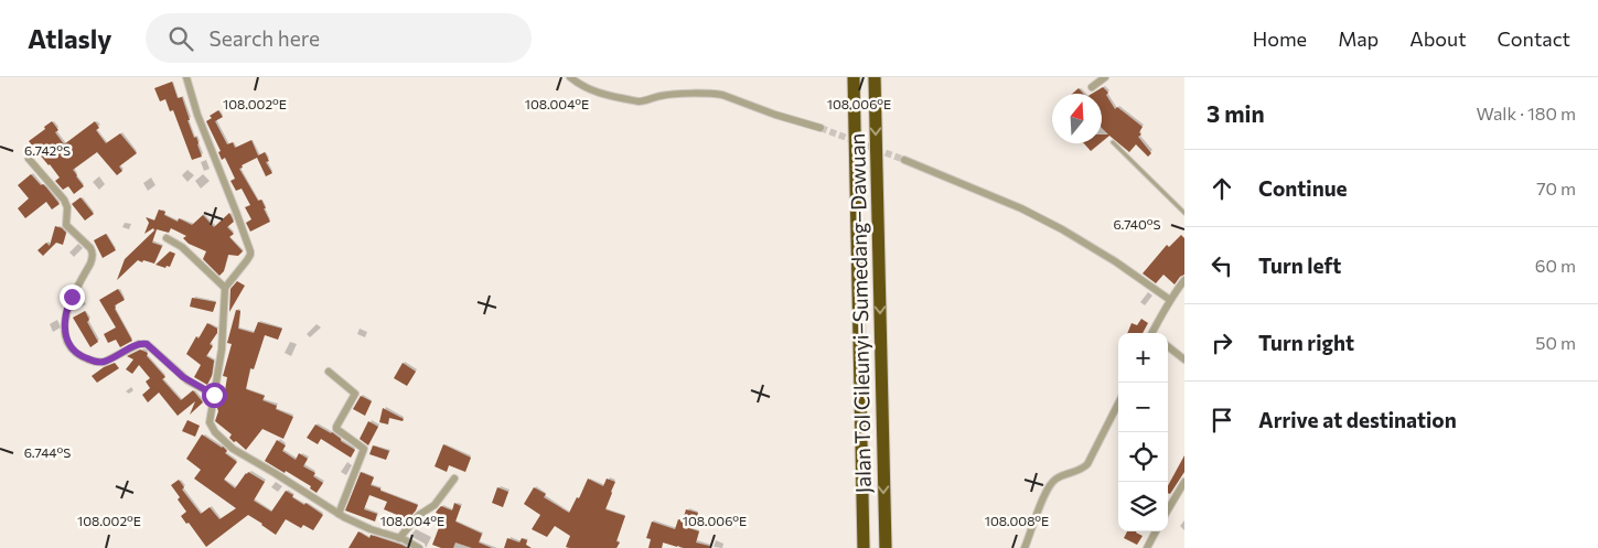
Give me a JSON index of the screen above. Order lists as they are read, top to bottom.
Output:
{
  "streets": {
    "highway": ["Jalan Tol Cileunyi–Sumedang–Dawuan"]
  },
  "north": "top",
  "page": {
    "header": "Atlasly",
    "search": "Search here",
    "nav": [
      "Home",
      "Map",
      "About",
      "Contact"
    ],
    "heading": ["3 min", "Walk · 180 m"],
    "list": [
      ["Continue", "70 m"],
      ["Turn left", "60 m"],
      ["Turn right", "50 m"],
      "Arrive at destination"
    ],
    "map_buttons": ["+", "−"]
  },
  "coordinates": [
    "108.002°E",
    "108.004°E",
    "108.006°E",
    "6.742°S",
    "6.740°S",
    "6.744°S",
    "108.008°E"
  ]
}
